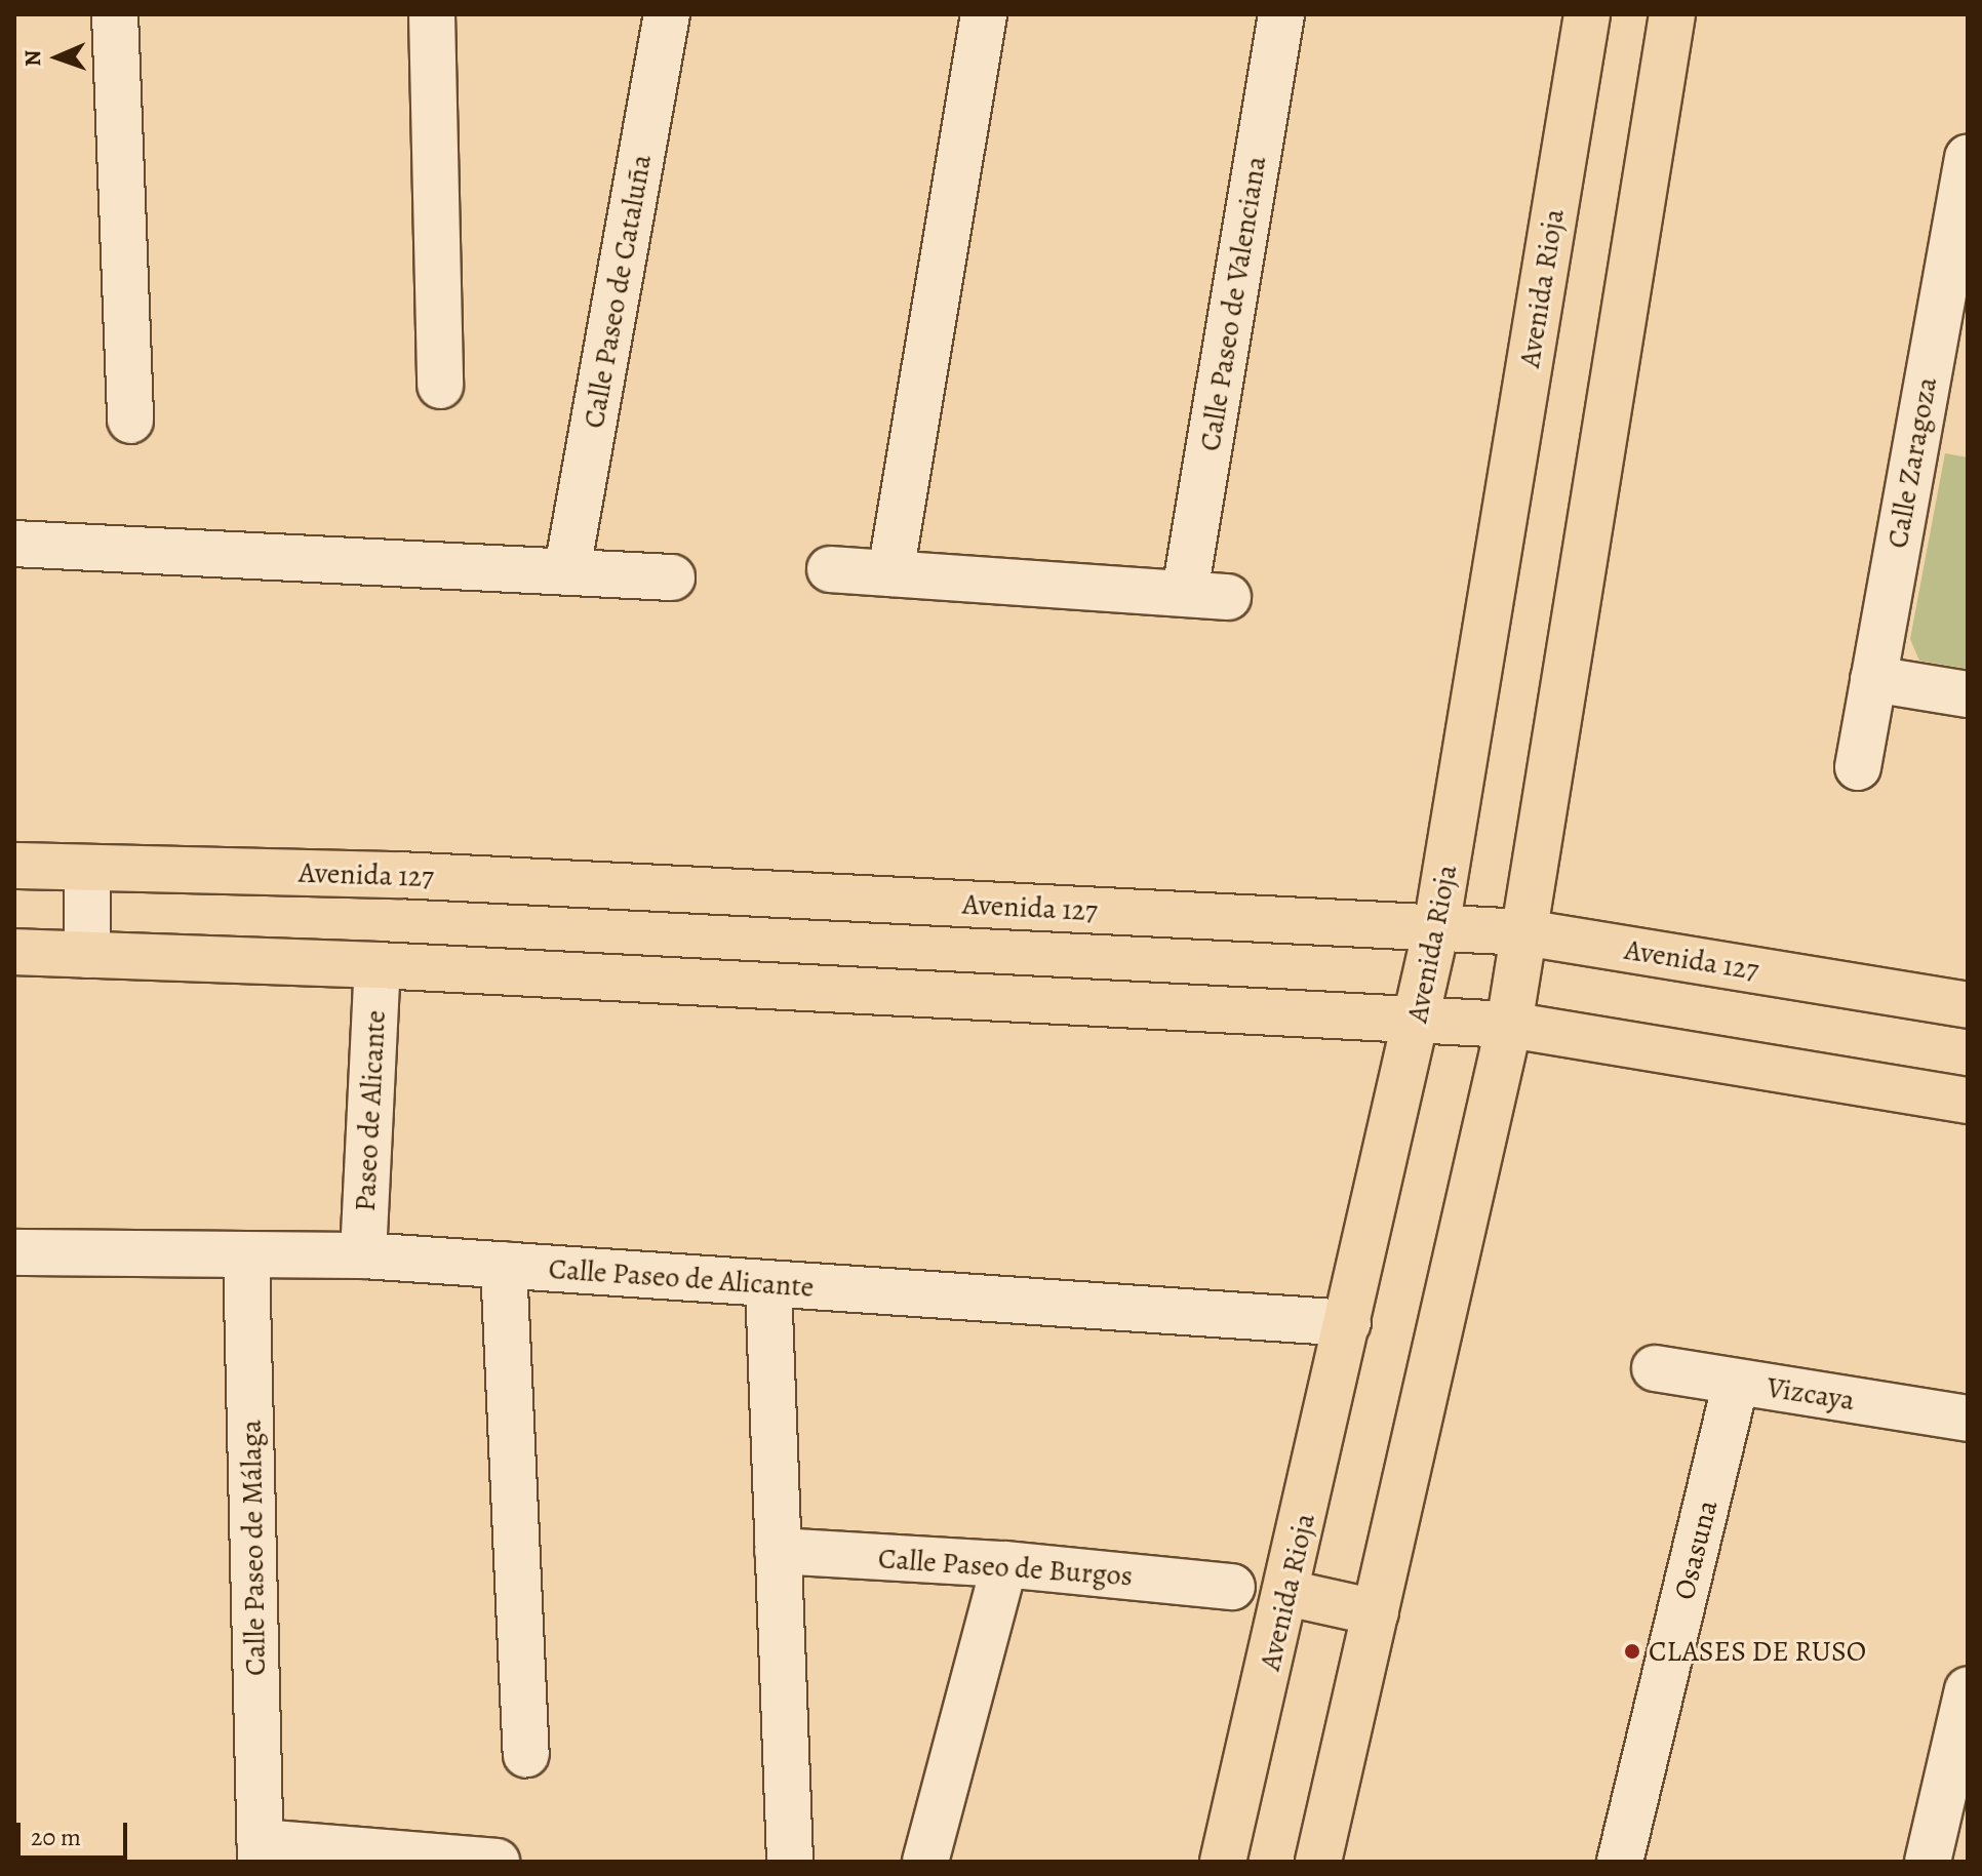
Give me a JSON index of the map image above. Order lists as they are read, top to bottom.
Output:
{
  "streets": {
    "main road": ["Avenida Rioja", "Avenida 127"],
    "street": [
      "Calle Paseo de Cataluña",
      "Calle Paseo de Valenciana",
      "Calle Zaragoza",
      "Paseo de Alicante",
      "Calle Paseo de Alicante",
      "Vizcaya",
      "Calle Paseo de Málaga",
      "Osasuna",
      "Calle Paseo de Burgos"
    ]
  },
  "crossings": [
    ["Avenida Rioja", "Avenida 127"],
    ["Avenida Rioja", "Calle Paseo de Alicante"],
    ["Paseo de Alicante", "Calle Paseo de Alicante"],
    ["Calle Paseo de Alicante", "Calle Paseo de Málaga"],
    ["Vizcaya", "Osasuna"]
  ],
  "places": ["CLASES DE RUSO"],
  "scale_bar": "20 m",
  "north": "left"
}
